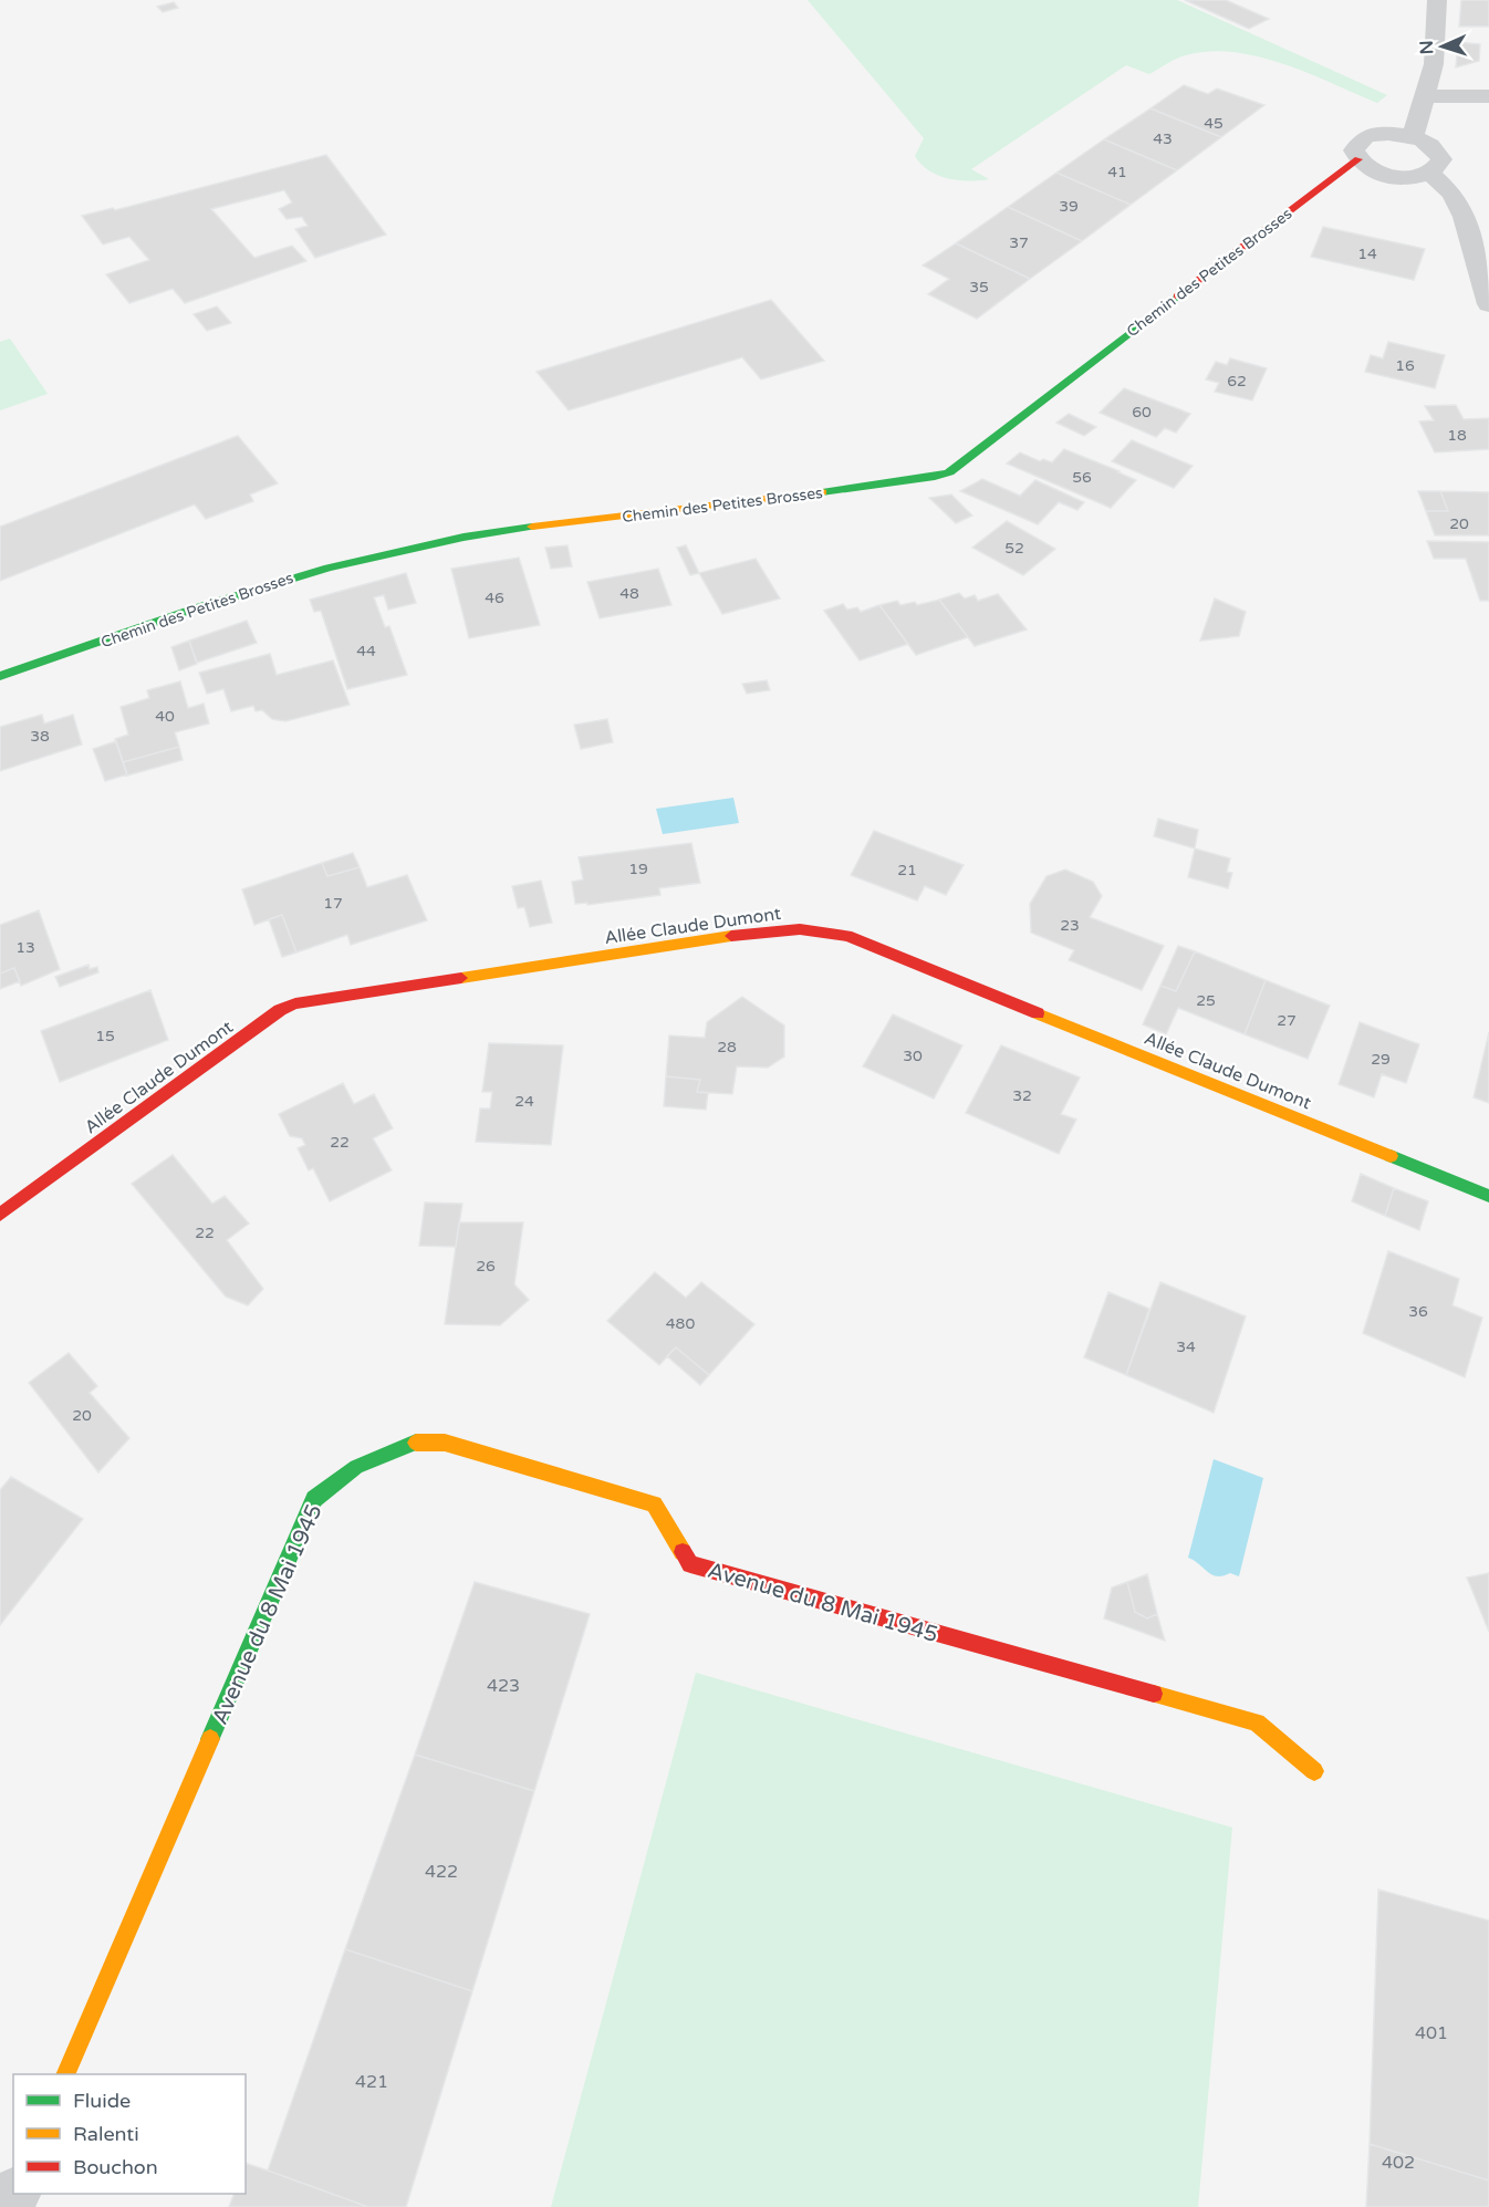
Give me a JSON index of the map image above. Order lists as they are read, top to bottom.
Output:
{
  "streets": {
    "street": ["Chemin des Petites Brosses", "Allée Claude Dumont", "Avenue du 8 Mai 1945"]
  },
  "house_numbers": [
    "45",
    "43",
    "41",
    "39",
    "37",
    "14",
    "35",
    "16",
    "62",
    "60",
    "18",
    "56",
    "20",
    "52",
    "48",
    "46",
    "44",
    "40",
    "38",
    "19",
    "21",
    "17",
    "23",
    "13",
    "25",
    "27",
    "15",
    "28",
    "30",
    "29",
    "32",
    "24",
    "22",
    "22",
    "26",
    "36",
    "480",
    "34",
    "20",
    "423",
    "422",
    "401",
    "421",
    "402"
  ],
  "legend": ["Fluide", "Ralenti", "Bouchon"],
  "north": "left"
}
